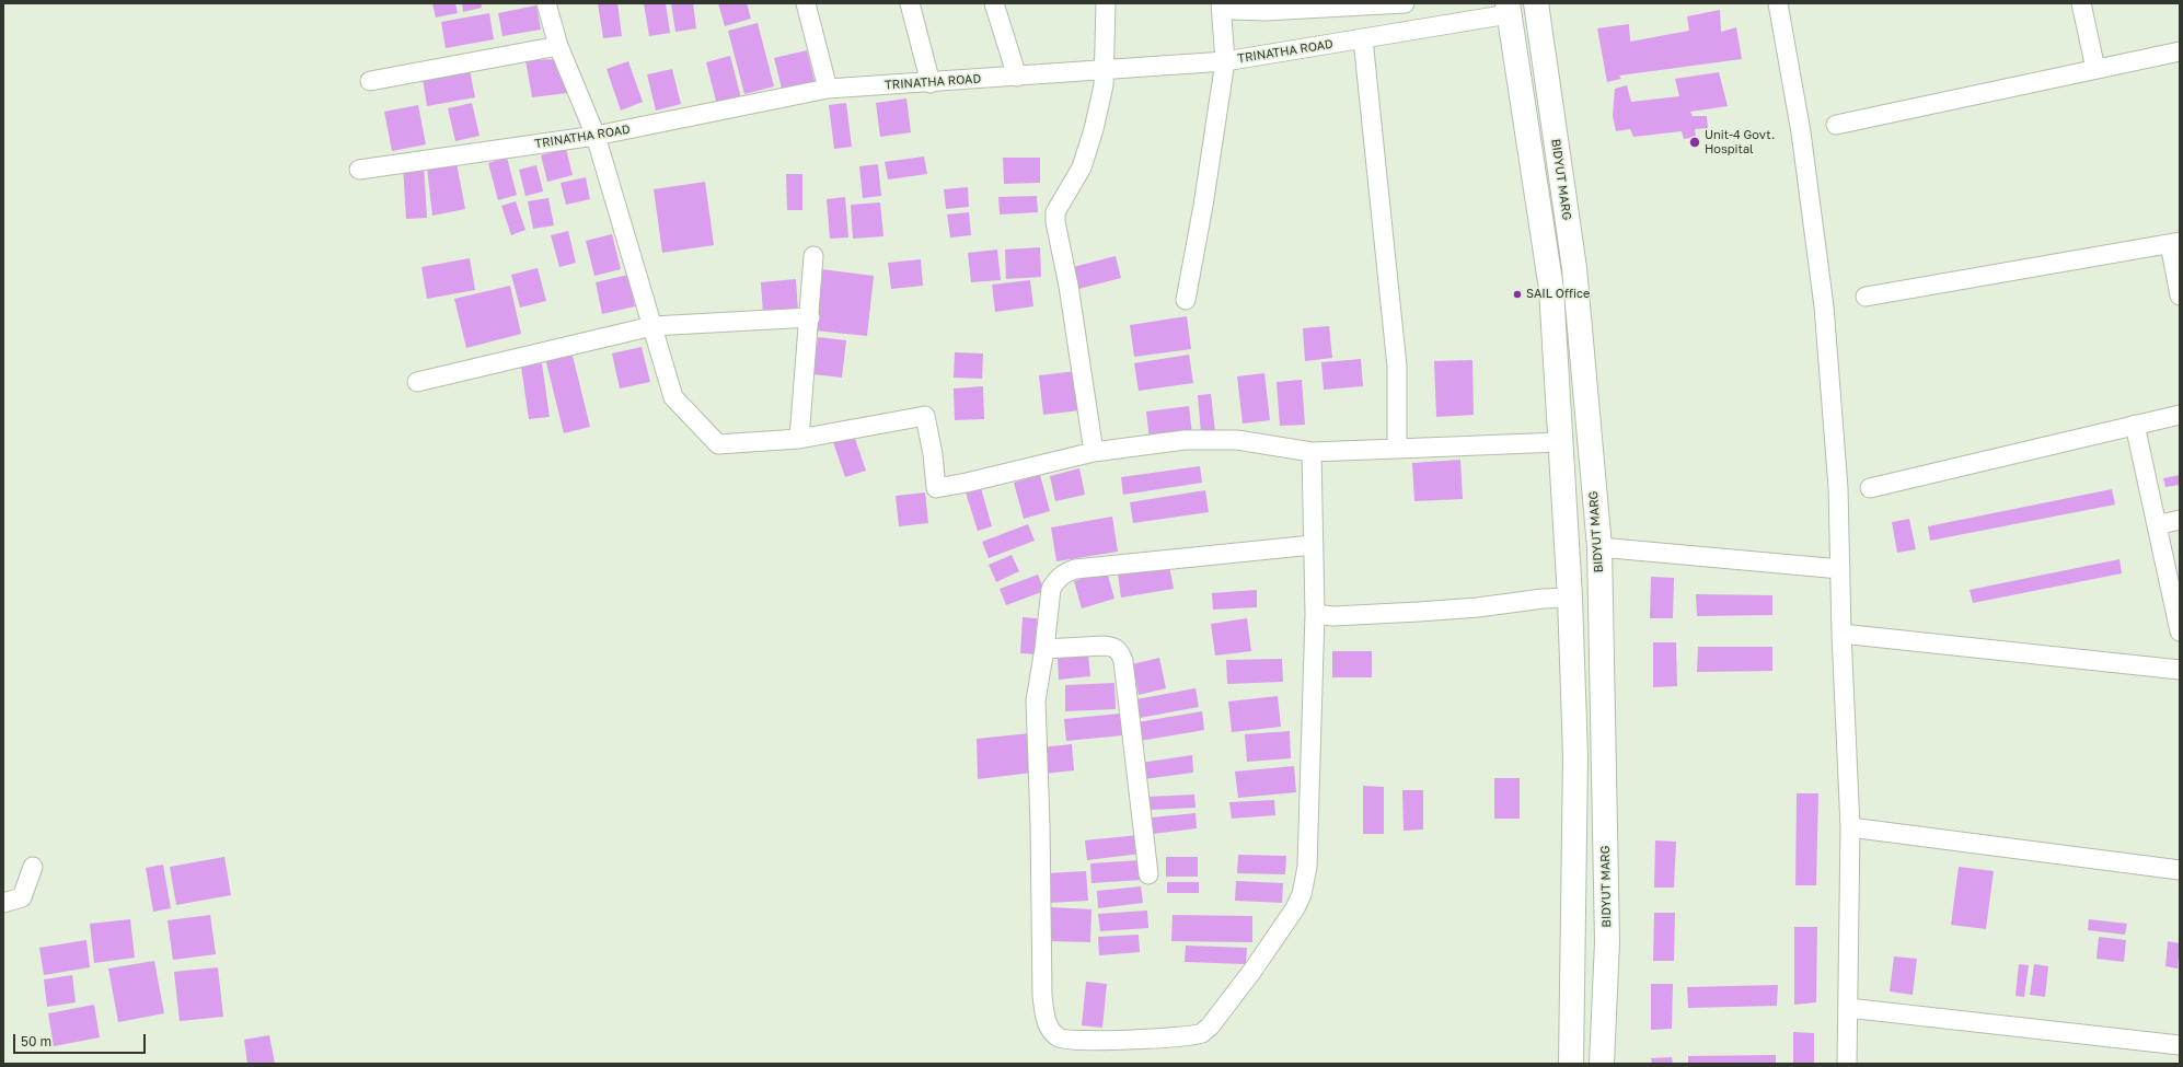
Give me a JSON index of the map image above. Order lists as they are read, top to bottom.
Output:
{
  "streets": {
    "main road": ["BIDYUT MARG"],
    "street": ["TRINATHA ROAD"]
  },
  "places": ["Unit-4 Govt. Hospital", "SAIL Office"],
  "scale_bar": "50 m"
}
